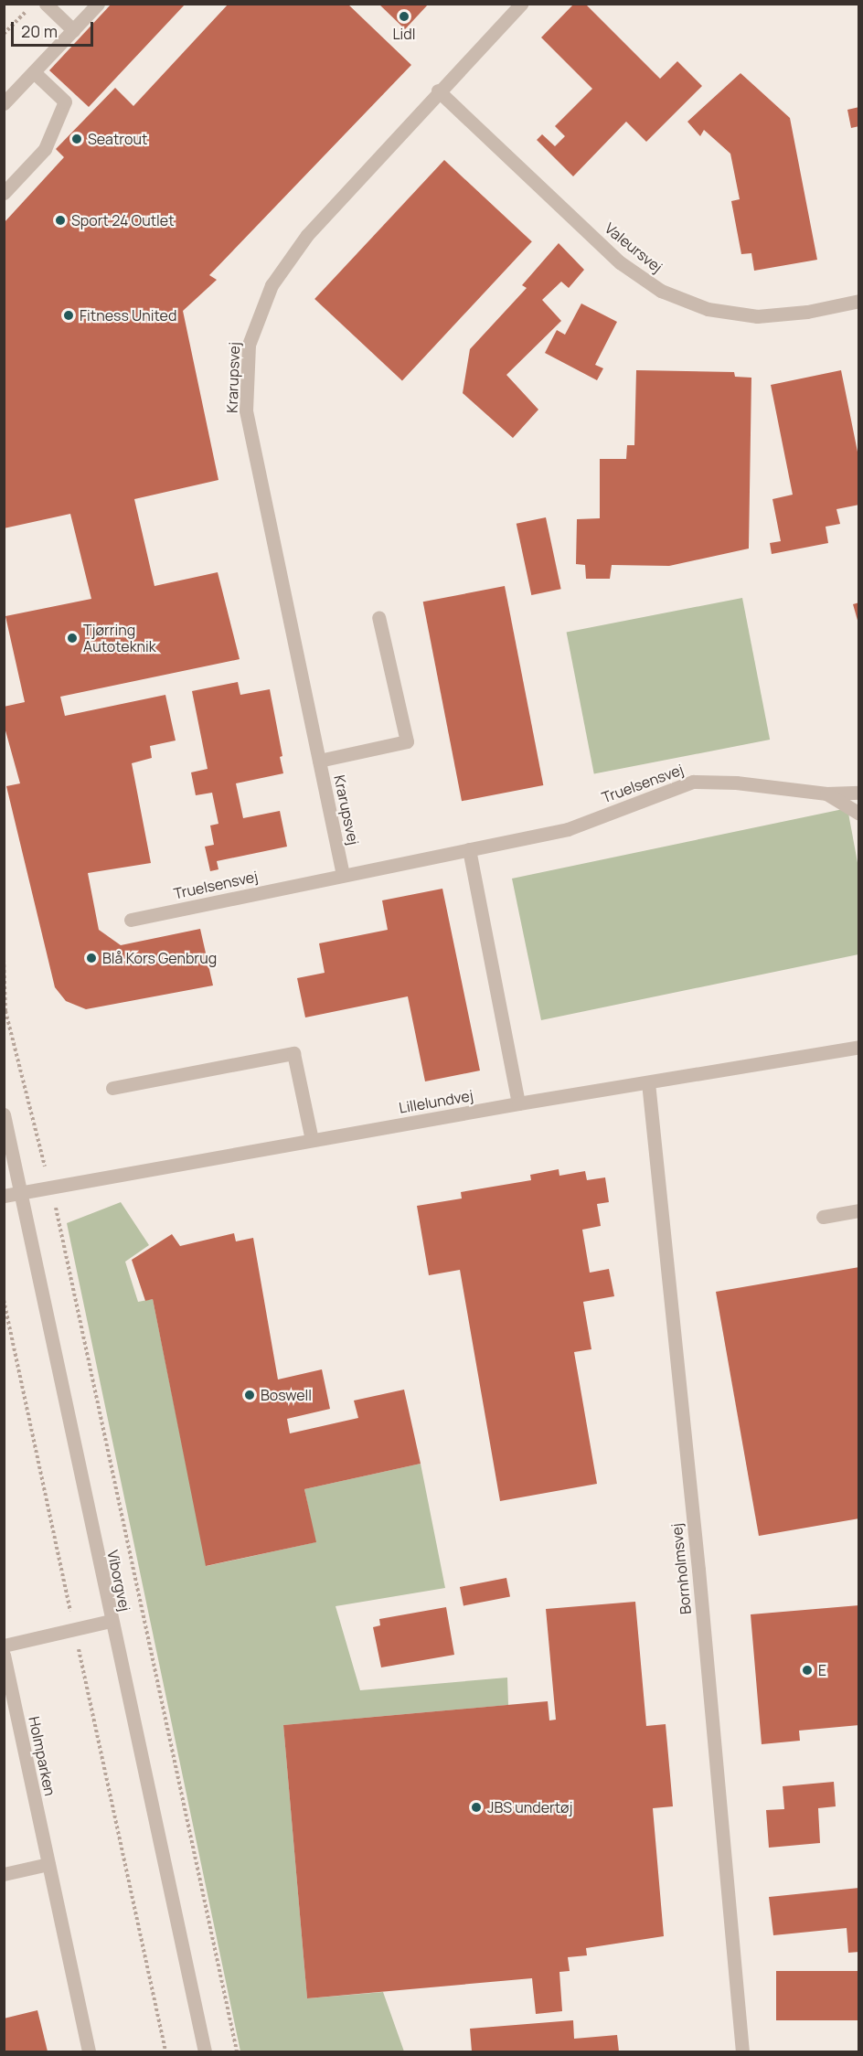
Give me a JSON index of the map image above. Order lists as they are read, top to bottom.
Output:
{
  "streets": {
    "street": [
      "Valeursvej",
      "Krarupsvej",
      "Truelsensvej",
      "Lillelundvej",
      "Bornholmsvej",
      "Viborgvej",
      "Holmparken"
    ]
  },
  "crossings": [
    ["Valeursvej", "Krarupsvej"],
    ["Krarupsvej", "Truelsensvej"],
    ["Lillelundvej", "Bornholmsvej"],
    ["Lillelundvej", "Viborgvej"]
  ],
  "places": [
    "Lidl",
    "Seatrout",
    "Sport 24 Outlet",
    "Fitness United",
    "Tjørring Autoteknik",
    "Blå Kors Genbrug",
    "Boswell",
    "E",
    "JBS undertøj"
  ],
  "scale_bar": "20 m"
}
